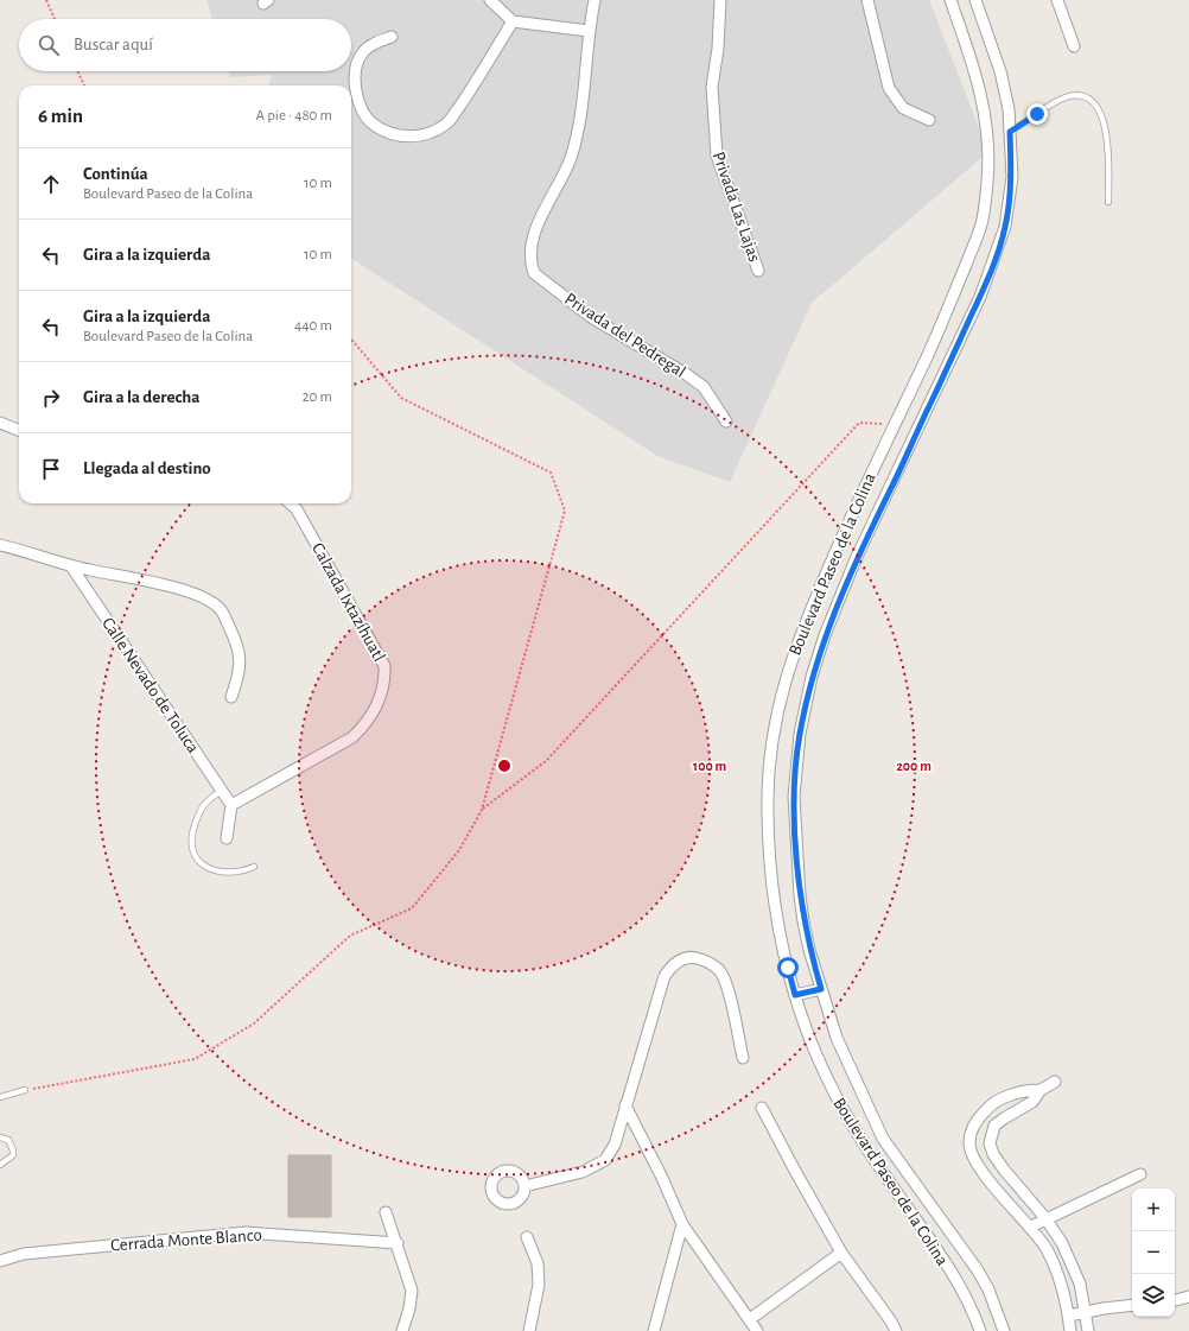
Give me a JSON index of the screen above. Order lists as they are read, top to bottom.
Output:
{
  "streets": {
    "street": [
      "Privada Las Lajas",
      "Privada del Pedregal",
      "Boulevard Paseo de la Colina",
      "Calzada Ixtazíhuatl",
      "Calle Nevado de Toluca",
      "Cerrada Monte Blanco"
    ]
  },
  "crossings": [
    ["Calzada Ixtazíhuatl", "Calle Nevado de Toluca"]
  ],
  "page": {
    "search": "Buscar aquí",
    "heading": ["6 min", "A pie · 480 m"],
    "list": [
      ["Continúa", "Boulevard Paseo de la Colina", "10 m"],
      ["Gira a la izquierda", "10 m"],
      ["Gira a la izquierda", "Boulevard Paseo de la Colina", "440 m"],
      ["Gira a la derecha", "20 m"],
      "Llegada al destino"
    ],
    "map_buttons": ["+", "−"]
  },
  "rings": ["100 m", "200 m"]
}
